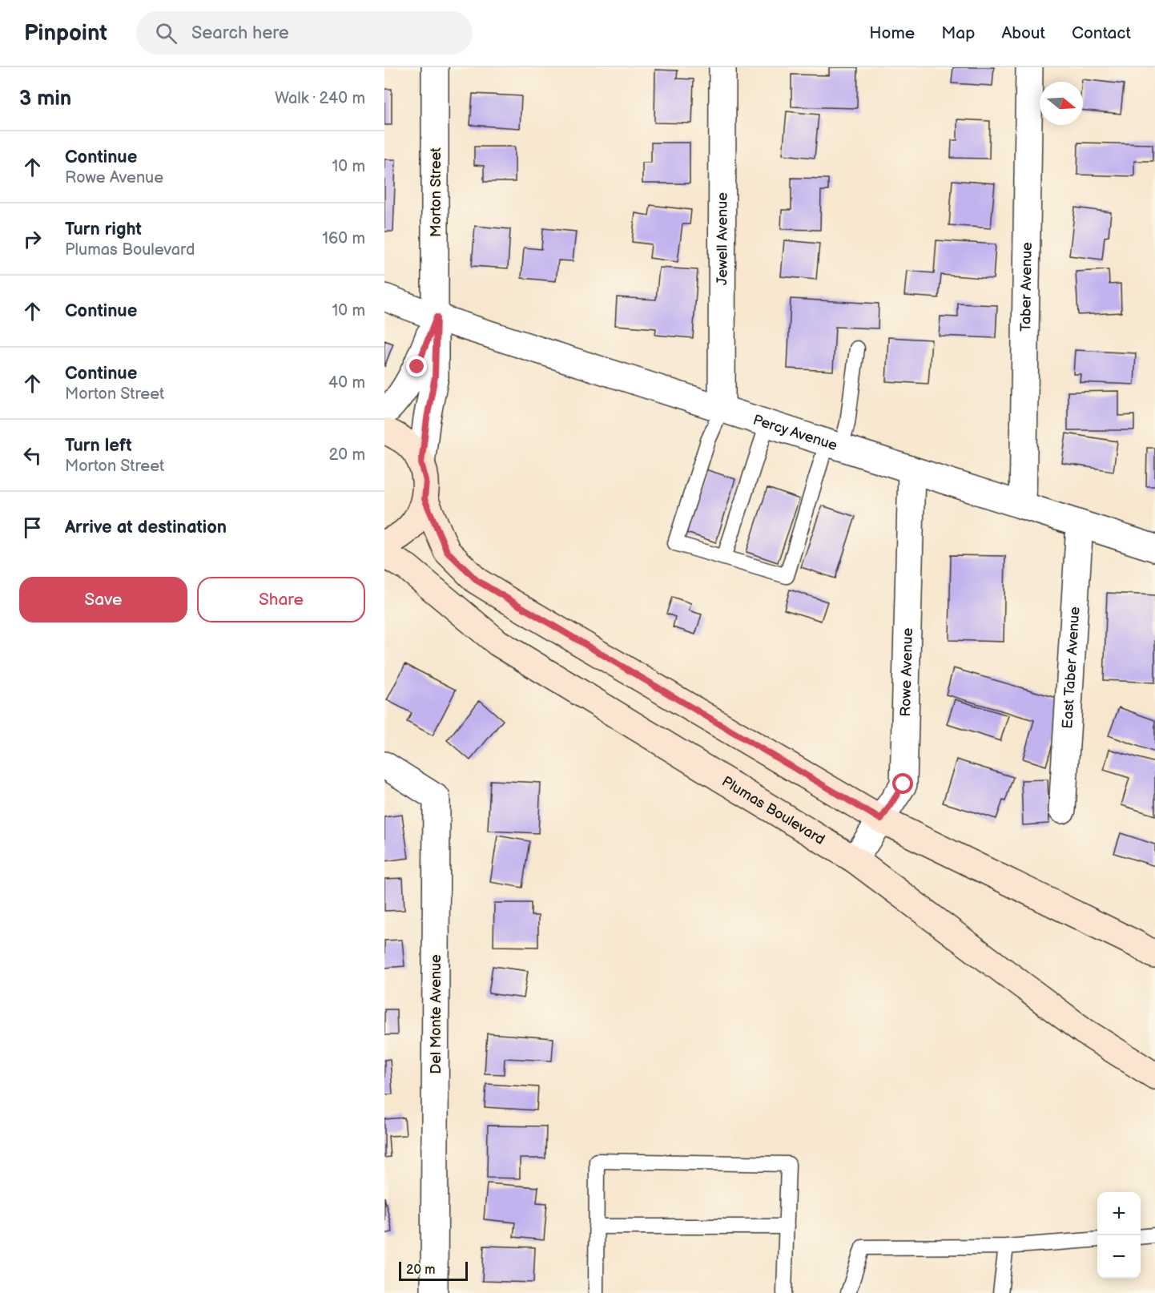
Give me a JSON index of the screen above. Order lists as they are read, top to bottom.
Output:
{
  "streets": {
    "street": [
      "Morton Street",
      "Jewell Avenue",
      "Taber Avenue",
      "Percy Avenue",
      "East Taber Avenue",
      "Rowe Avenue",
      "Plumas Boulevard",
      "Del Monte Avenue"
    ]
  },
  "crossings": [
    ["Morton Street", "Percy Avenue"],
    ["Jewell Avenue", "Percy Avenue"],
    ["Taber Avenue", "Percy Avenue"],
    ["Percy Avenue", "East Taber Avenue"],
    ["Percy Avenue", "Rowe Avenue"],
    ["Rowe Avenue", "Plumas Boulevard"]
  ],
  "scale_bar": "20 m",
  "north": "right",
  "page": {
    "header": "Pinpoint",
    "search": "Search here",
    "nav": [
      "Home",
      "Map",
      "About",
      "Contact"
    ],
    "heading": ["3 min", "Walk · 240 m"],
    "list": [
      ["Continue", "Rowe Avenue", "10 m"],
      ["Turn right", "Plumas Boulevard", "160 m"],
      ["Continue", "10 m"],
      ["Continue", "Morton Street", "40 m"],
      ["Turn left", "Morton Street", "20 m"],
      "Arrive at destination"
    ],
    "buttons": ["Save", "Share"],
    "map_buttons": ["+", "−"],
    "scale": "20 m"
  }
}
